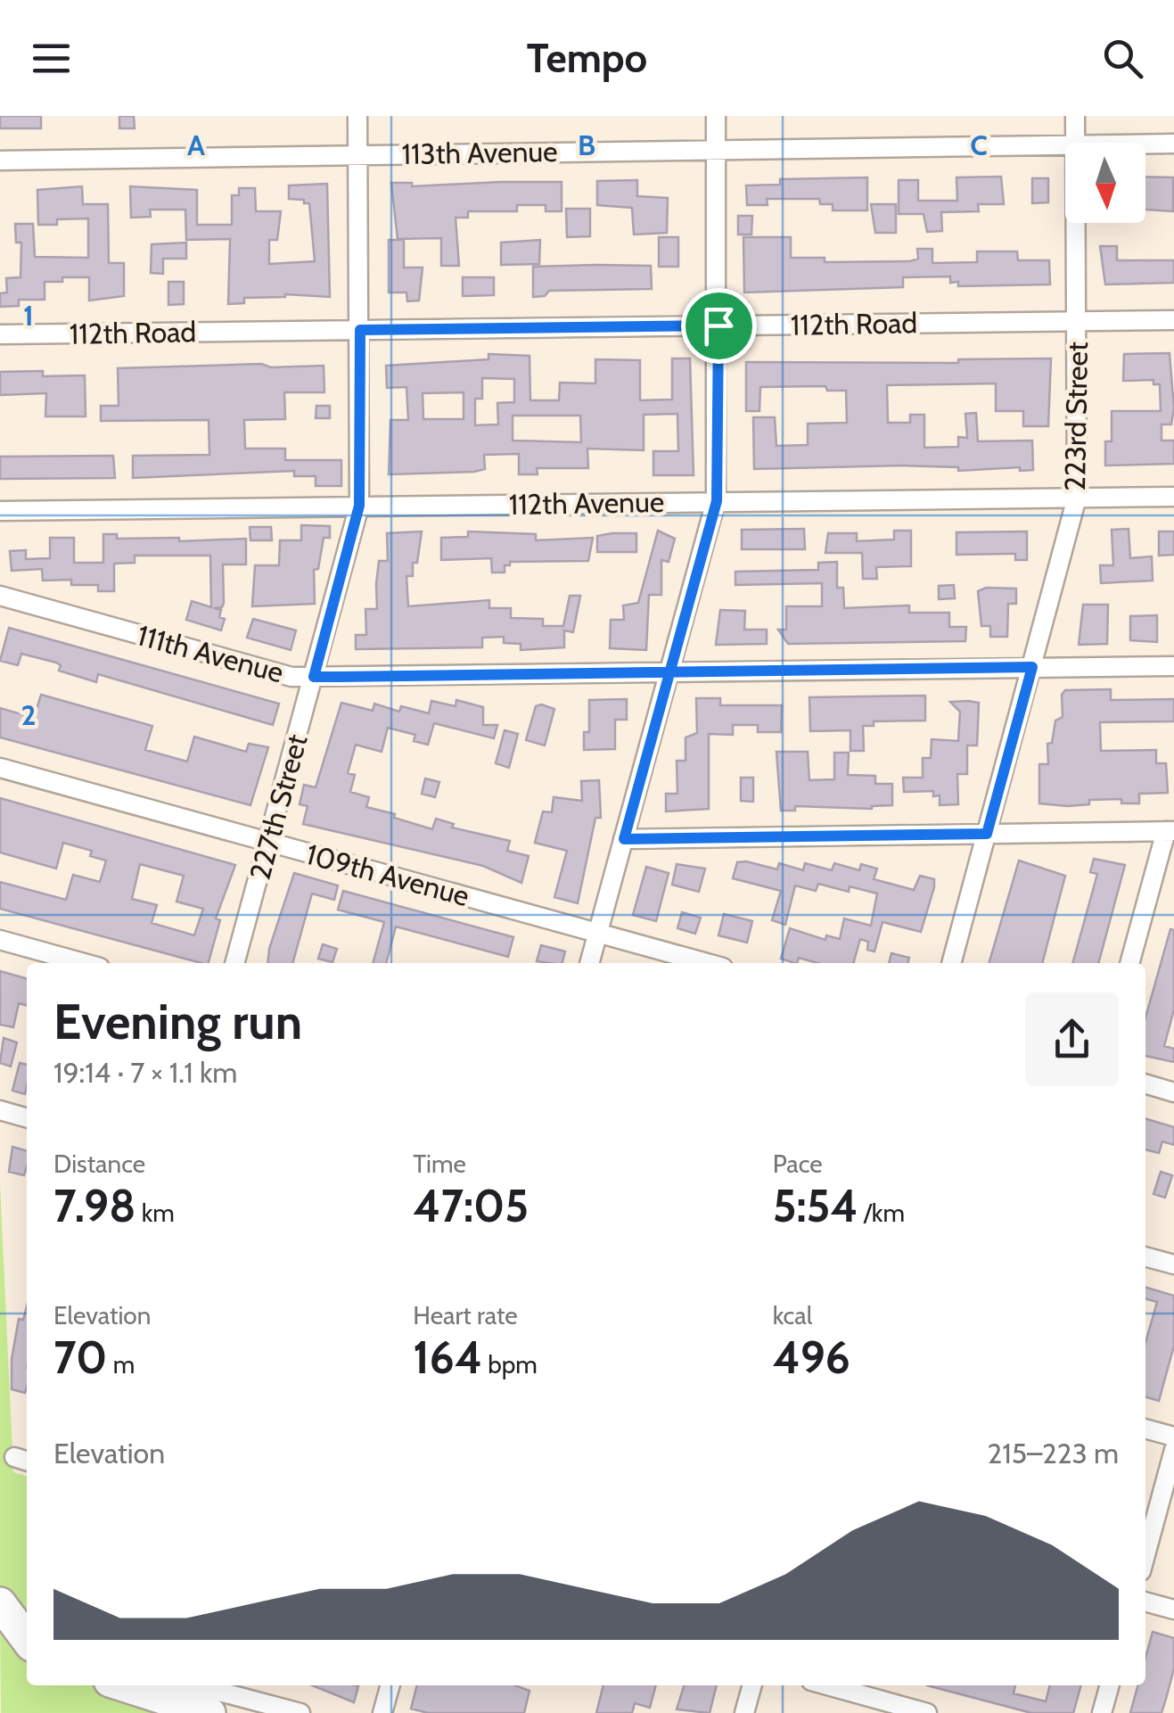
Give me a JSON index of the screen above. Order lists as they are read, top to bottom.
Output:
{
  "streets": {
    "street": [
      "113th Avenue",
      "112th Road",
      "223rd Street",
      "112th Avenue",
      "111th Avenue",
      "227th Street",
      "109th Avenue"
    ]
  },
  "crossings": [
    ["113th Avenue", "227th Street"],
    ["112th Road", "223rd Street"],
    ["112th Road", "227th Street"],
    ["223rd Street", "112th Avenue"],
    ["223rd Street", "111th Avenue"],
    ["112th Avenue", "227th Street"],
    ["111th Avenue", "227th Street"],
    ["227th Street", "109th Avenue"]
  ],
  "north": "bottom",
  "page": {
    "header": "Tempo",
    "heading": ["Evening run", "19:14 · 7 × 1.1 km"],
    "stats": [
      ["Distance", "7.98 km"],
      ["Time", "47:05"],
      ["Pace", "5:54 /km"],
      ["Elevation", "70 m"],
      ["Heart rate", "164 bpm"],
      ["kcal", "496"]
    ],
    "chart": ["Elevation", "215–223 m"]
  },
  "grid": {
    "columns": ["A", "B", "C"],
    "rows": ["1", "2"]
  }
}
